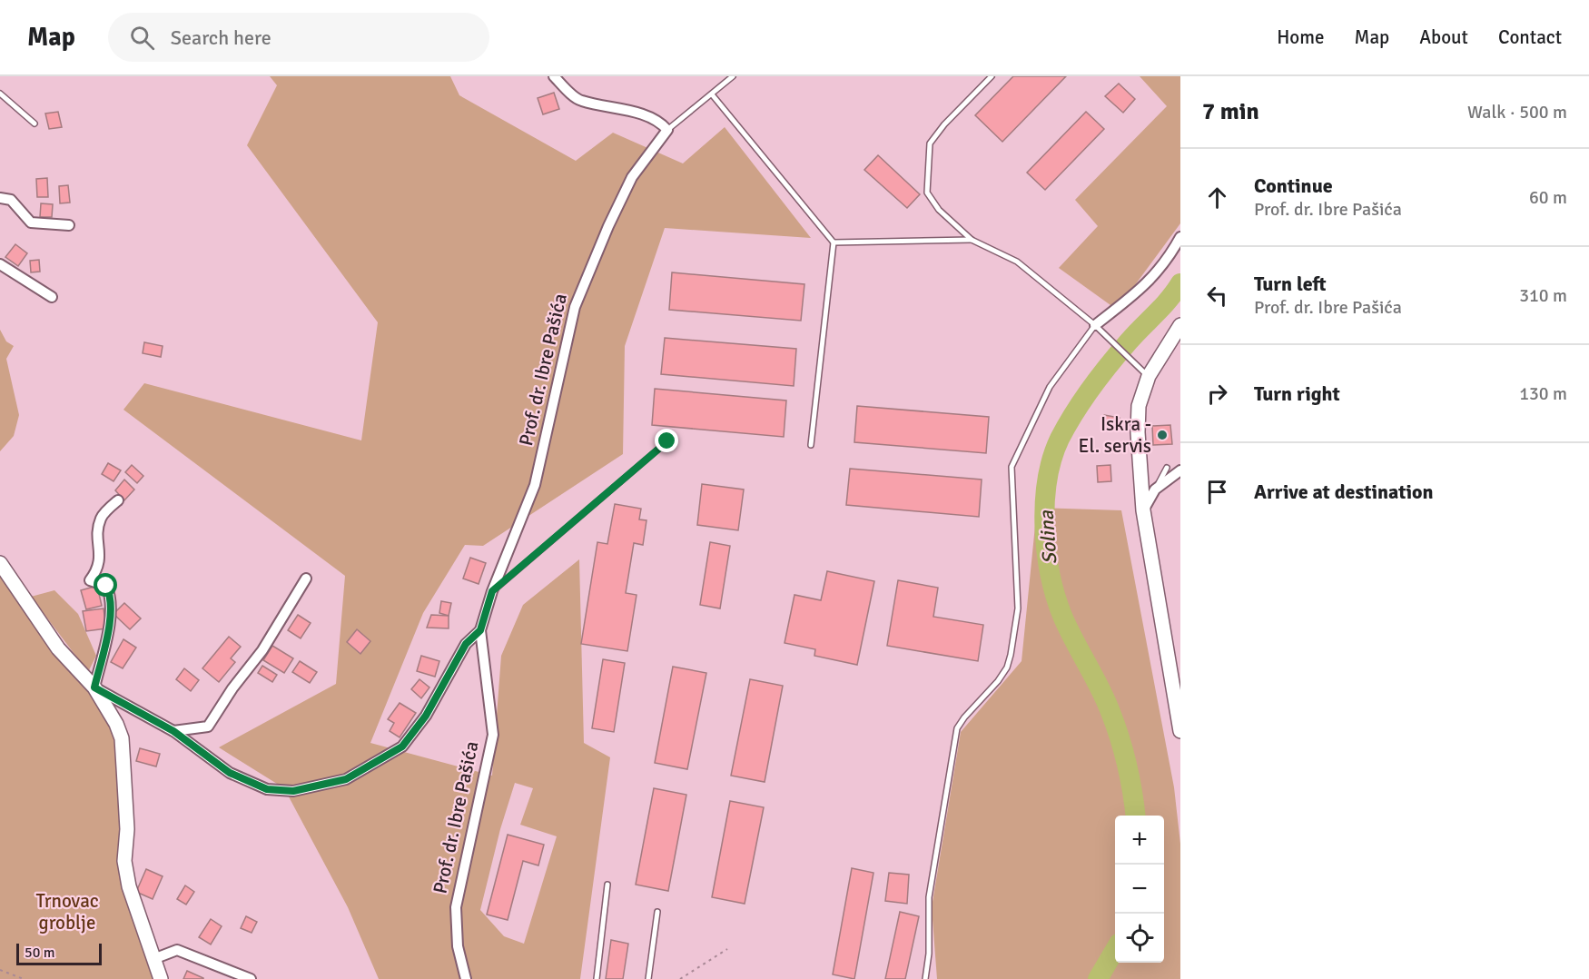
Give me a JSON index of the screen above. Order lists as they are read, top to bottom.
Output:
{
  "streets": {
    "street": ["Prof. dr. Ibre Pašića"]
  },
  "water": ["Solina"],
  "parks": ["Trnovac groblje"],
  "places": ["Iskra - El. servis"],
  "scale_bar": "50 m",
  "page": {
    "header": "Map",
    "search": "Search here",
    "nav": [
      "Home",
      "Map",
      "About",
      "Contact"
    ],
    "heading": ["7 min", "Walk · 500 m"],
    "list": [
      ["Continue", "Prof. dr. Ibre Pašića", "60 m"],
      ["Turn left", "Prof. dr. Ibre Pašića", "310 m"],
      ["Turn right", "130 m"],
      "Arrive at destination"
    ],
    "map_buttons": ["+", "−"],
    "scale": "50 m"
  }
}
